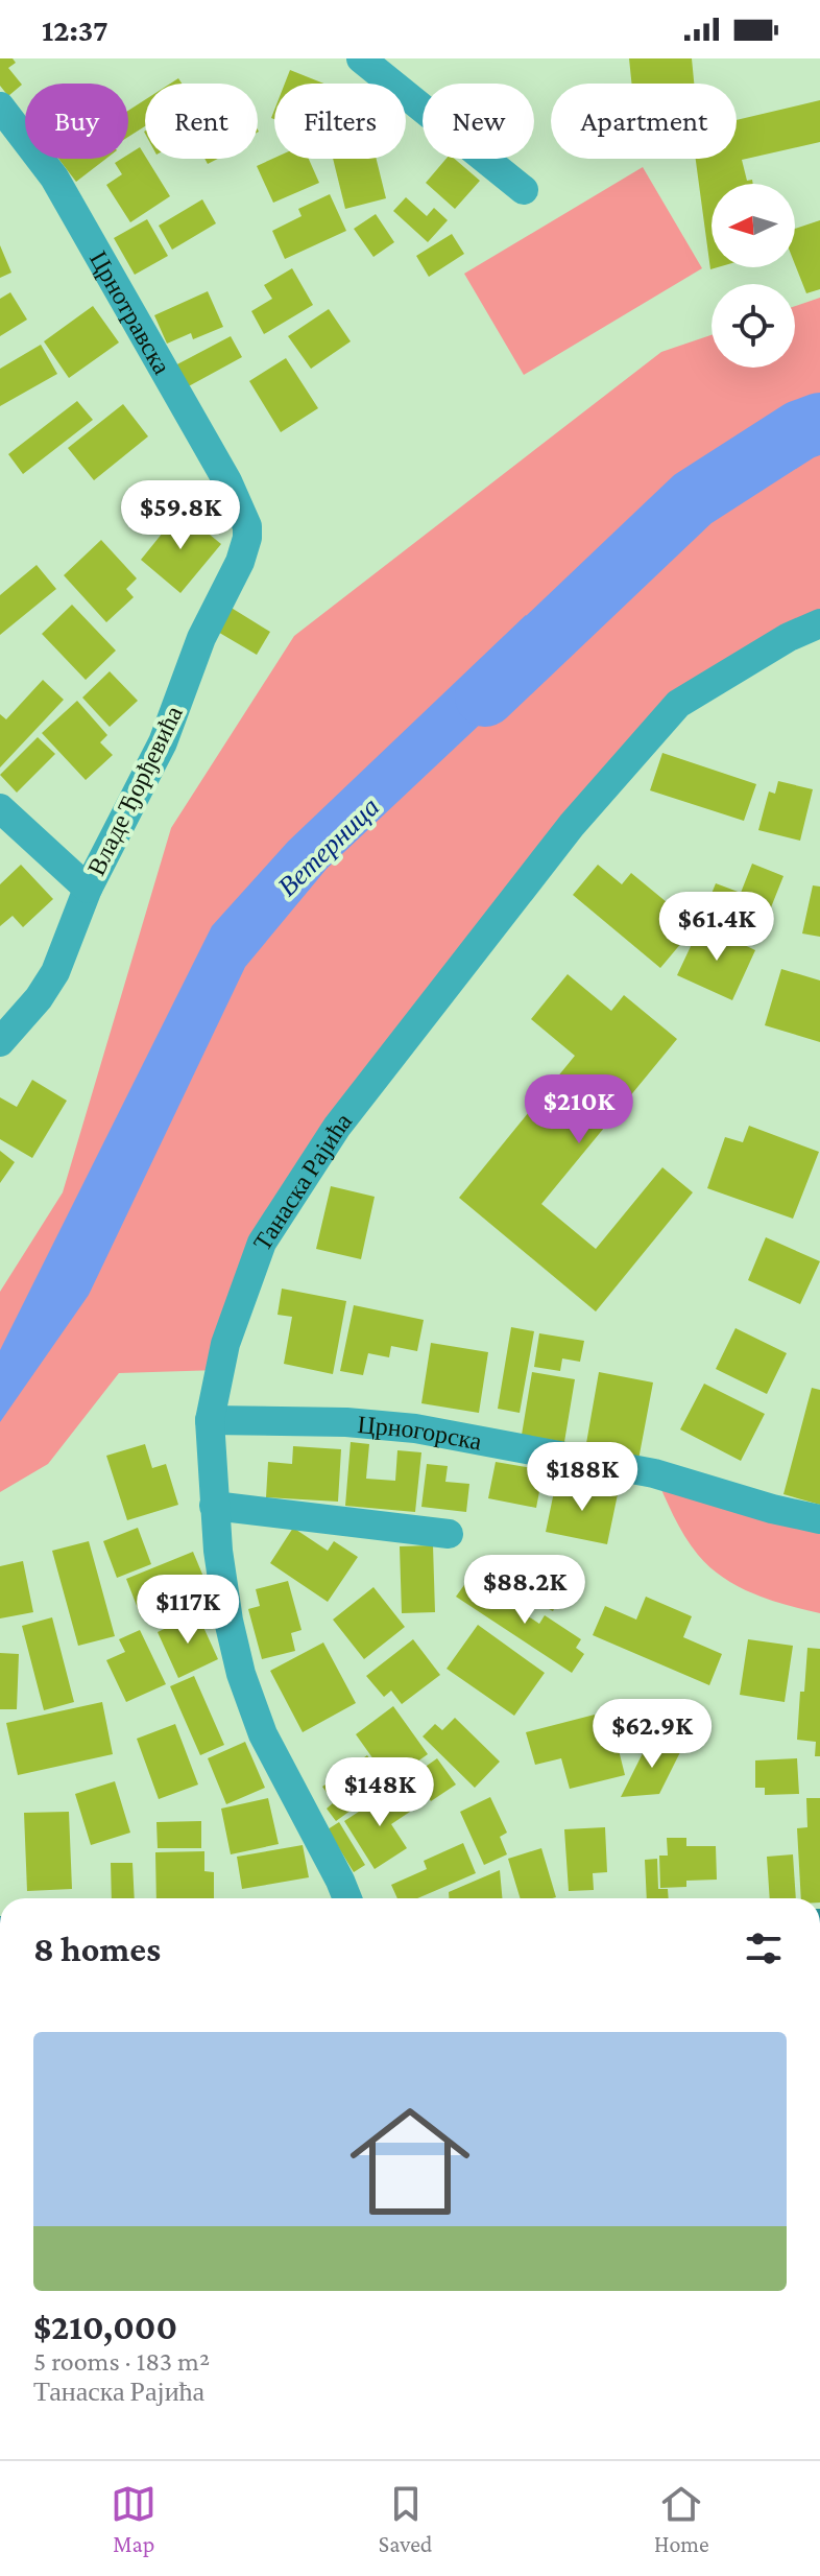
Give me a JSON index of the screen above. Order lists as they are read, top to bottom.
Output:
{
  "streets": {
    "street": [
      "Црнотравска",
      "Владе Ђорђевића",
      "Танаска Рајића",
      "Црногорска"
    ]
  },
  "crossings": [
    ["Црнотравска", "Владе Ђорђевића"],
    ["Танаска Рајића", "Црногорска"]
  ],
  "water": ["Ветерница"],
  "north": "left",
  "page": {
    "status": "12:37",
    "chip": [
      "Buy",
      "Rent",
      "Filters",
      "New",
      "Apartment"
    ],
    "price": [
      "$59.8K",
      "$61.4K",
      "$210K",
      "$188K",
      "$88.2K",
      "$117K",
      "$62.9K",
      "$148K"
    ],
    "heading": "8 homes",
    "list": [
      {
        "name": "$210,000",
        "note": "5 rooms · 183 m² · Танаска Рајића"
      }
    ],
    "tabs": ["Map", "Saved", "Home"]
  }
}
